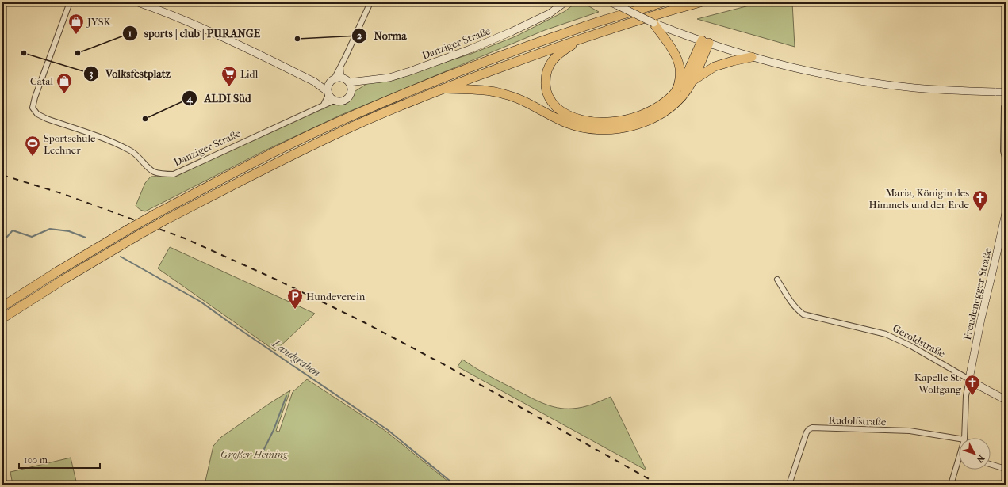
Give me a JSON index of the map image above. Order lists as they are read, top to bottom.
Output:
{
  "streets": {
    "street": [
      "Danziger Straße",
      "Freudenegger Straße",
      "Geroldstraße",
      "Rudolfstraße"
    ]
  },
  "crossings": [
    ["Freudenegger Straße", "Geroldstraße"]
  ],
  "water": ["Landgraben"],
  "parks": ["Großer Heining"],
  "places": {
    "shop": ["JYSK", "Catal"],
    "other": [
      "Norma",
      "Volksfestplatz",
      "sports | club | PURANGE",
      "ALDI Süd"
    ],
    "supermarket": ["Lidl"],
    "sports": ["Sportschule Lechner"],
    "church": ["Maria, Königin des Himmels und der Erde", "Kapelle St. Wolfgang"],
    "parking": ["Hundeverein"]
  },
  "scale_bar": "100 m",
  "north": "bottom right"
}
